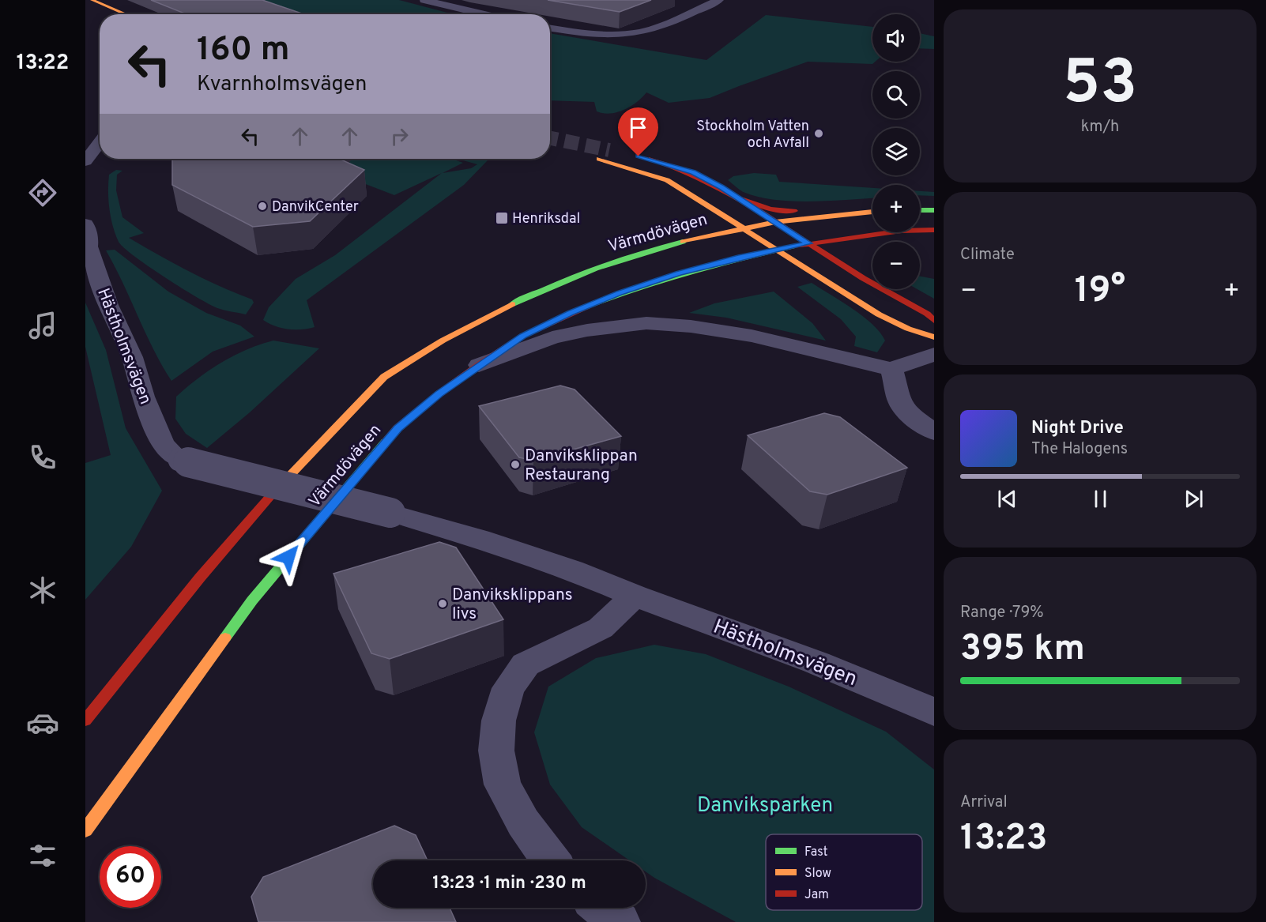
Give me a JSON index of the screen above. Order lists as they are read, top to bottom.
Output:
{
  "streets": {
    "main road": ["Värmdövägen"],
    "street": ["Hästholmsvägen"]
  },
  "parks": ["Danviksparken"],
  "places": {
    "other": [
      "Stockholm Vatten och Avfall",
      "DanvikCenter",
      "Danviksklippan Restaurang",
      "Danviksklippans livs"
    ],
    "transit": ["Henriksdal"]
  },
  "legend": ["Fast", "Slow", "Jam"],
  "page": {
    "tabs": "13:22",
    "tile": [
      ["53", "km/h"],
      "Climate",
      ["Range · 79%", "395 km"],
      ["Arrival", "13:23"]
    ],
    "map_buttons": ["+", "−"],
    "turn": ["160 m", "Kvarnholmsvägen"],
    "heat": ["−", "19°", "+"],
    "song": ["Night Drive", "The Halogens"],
    "limit": "60",
    "trip": "13:23 · 1 min · 230 m"
  }
}
